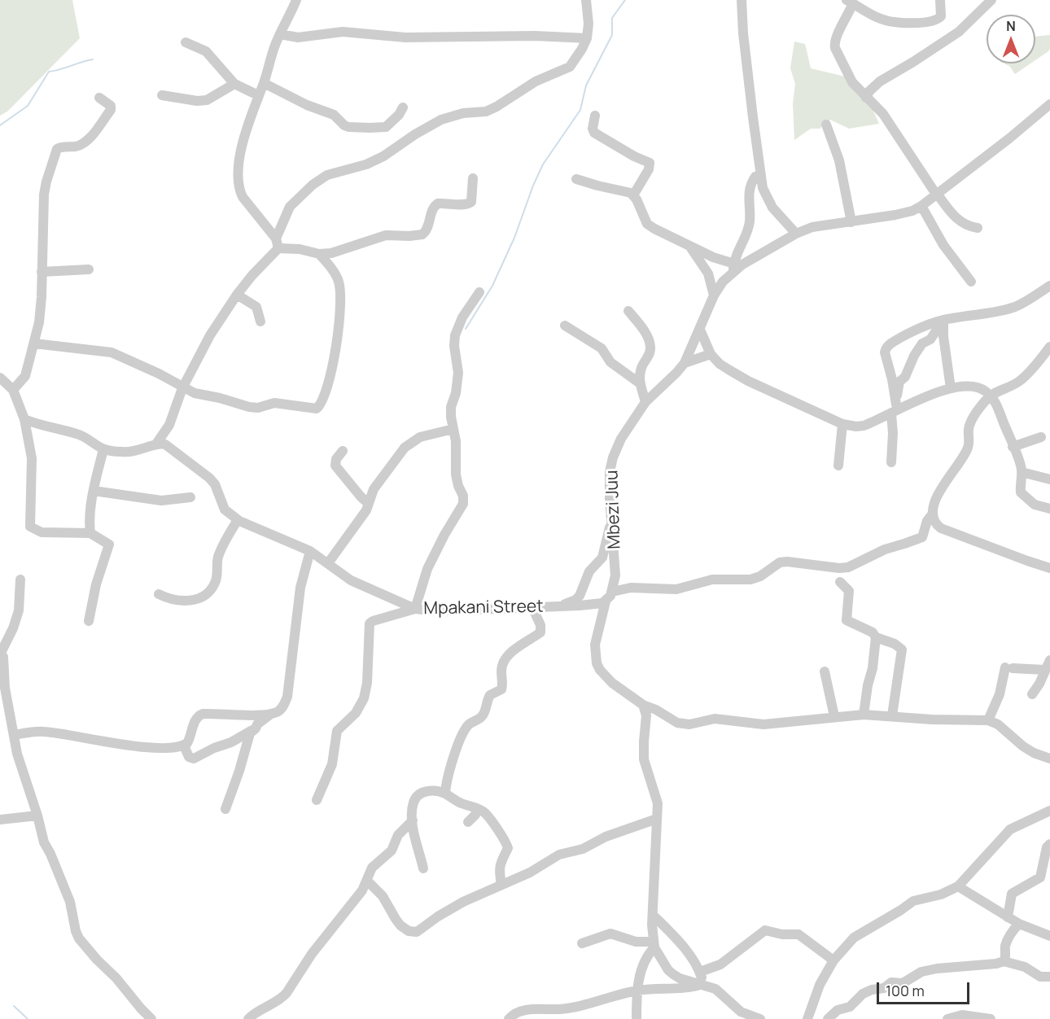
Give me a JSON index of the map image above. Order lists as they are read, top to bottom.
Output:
{
  "streets": {
    "street": ["Mbezi Juu", "Mpakani Street"]
  },
  "scale_bar": "100 m",
  "north": "top"
}
